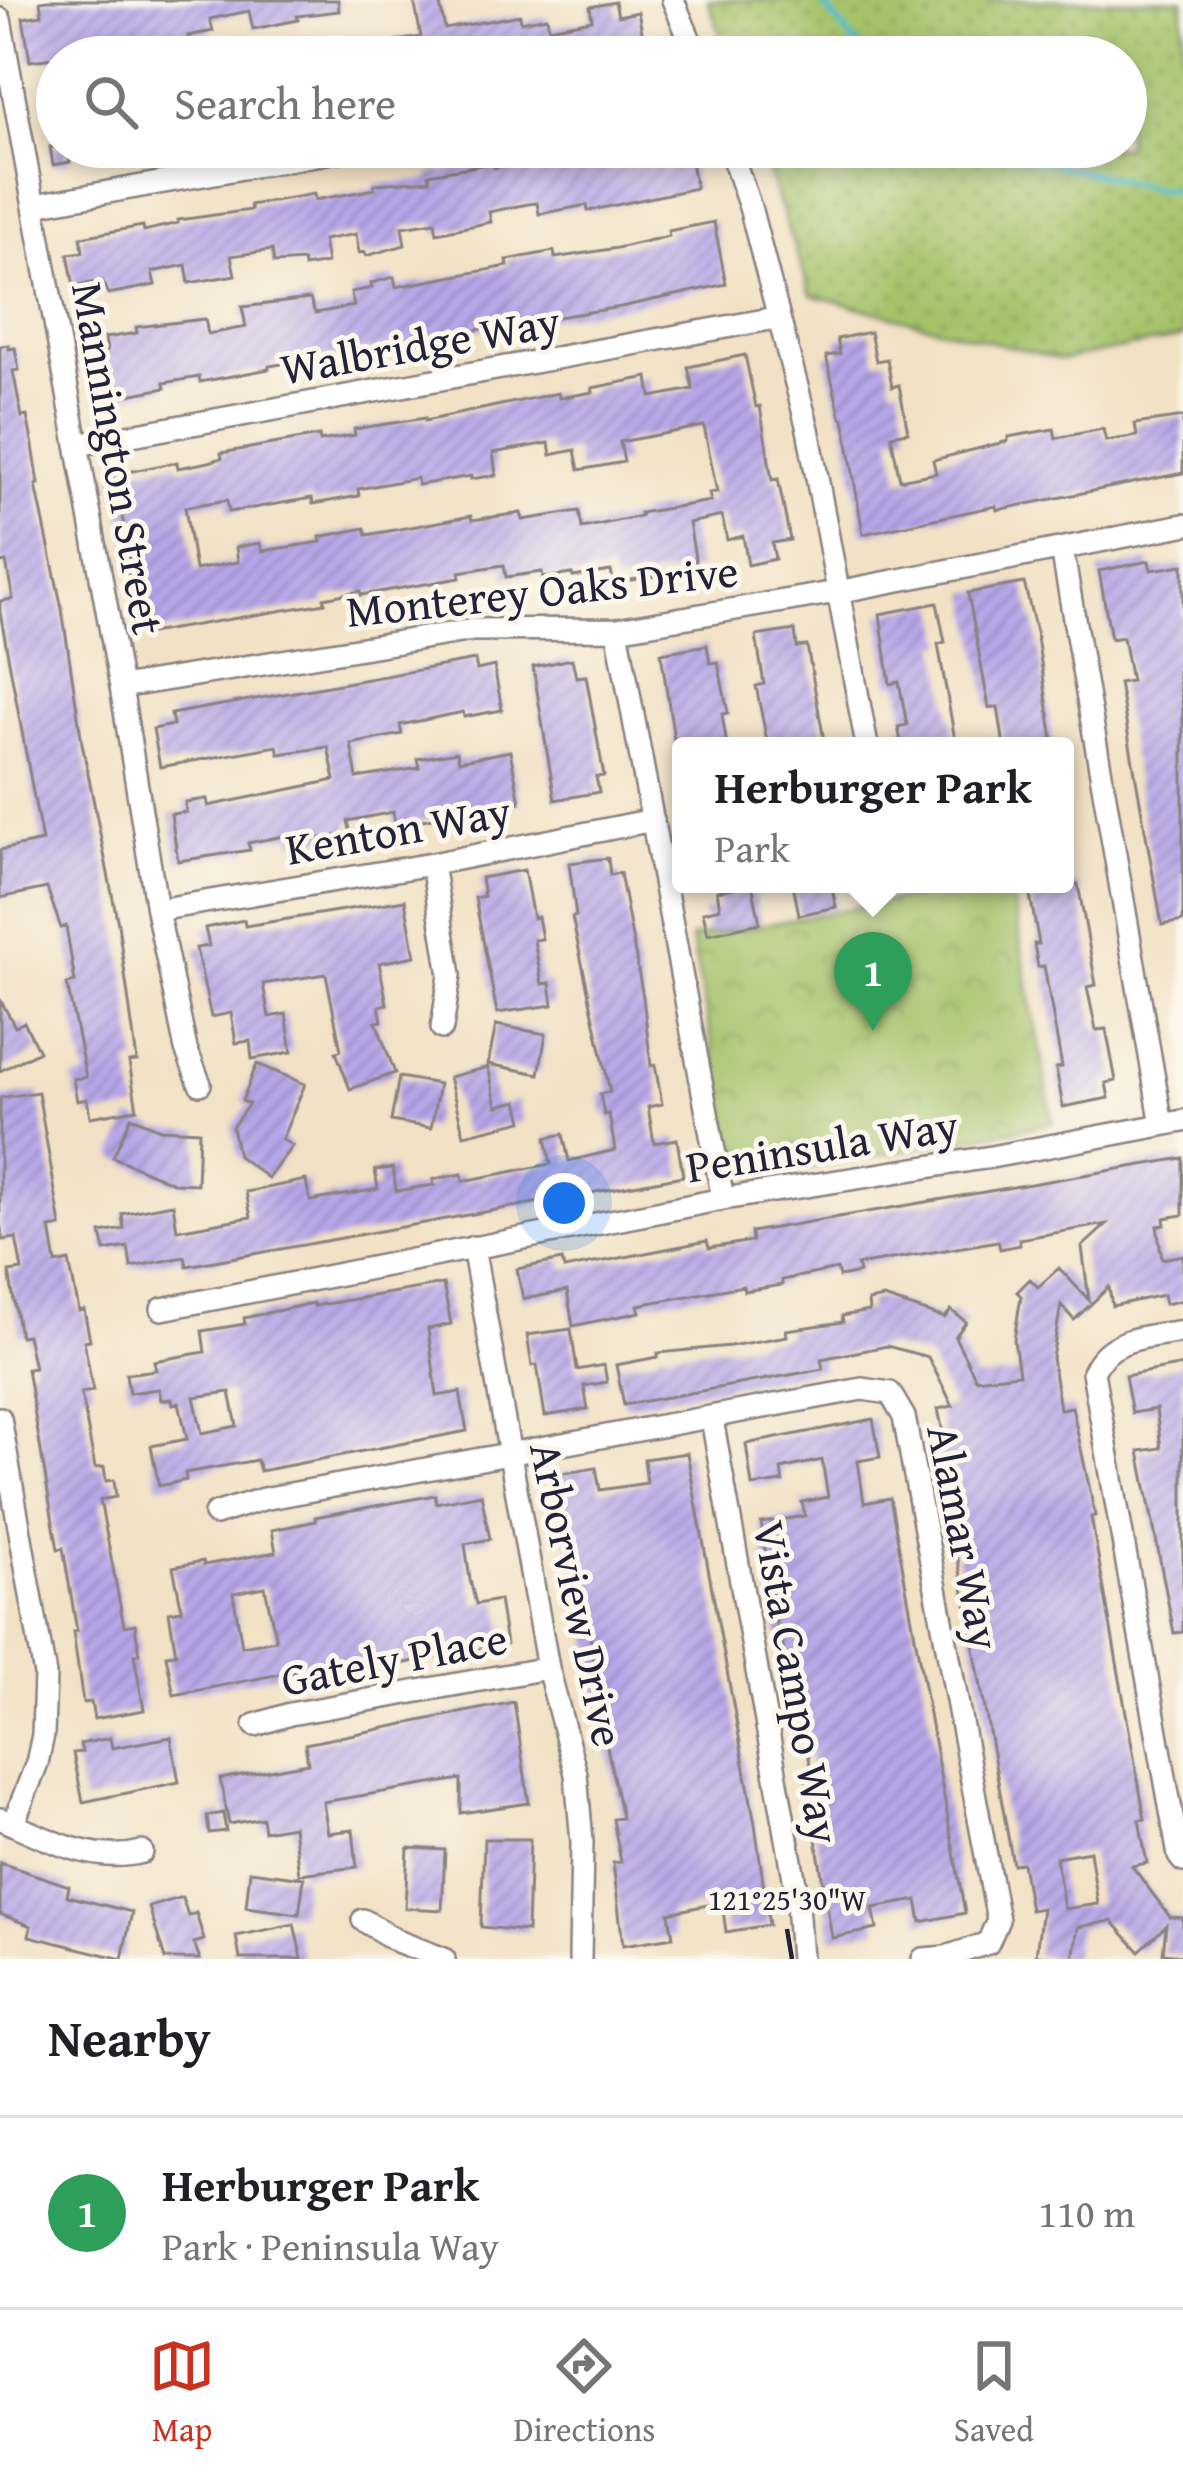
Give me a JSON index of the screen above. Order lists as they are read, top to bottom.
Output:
{
  "streets": {
    "street": [
      "Walbridge Way",
      "Mannington Street",
      "Monterey Oaks Drive",
      "Kenton Way",
      "Peninsula Way",
      "Alamar Way",
      "Arborview Drive",
      "Gately Place",
      "Vista Campo Way"
    ]
  },
  "crossings": [
    ["Walbridge Way", "Mannington Street"],
    ["Mannington Street", "Monterey Oaks Drive"],
    ["Mannington Street", "Kenton Way"],
    ["Peninsula Way", "Arborview Drive"],
    ["Alamar Way", "Arborview Drive"],
    ["Alamar Way", "Vista Campo Way"],
    ["Arborview Drive", "Gately Place"]
  ],
  "page": {
    "search": "Search here",
    "popup": ["Herburger Park", "Park"],
    "pins": "1",
    "heading": "Nearby",
    "list": [
      {
        "mark": "1",
        "name": "Herburger Park",
        "note": "Park · Peninsula Way",
        "value": "110 m"
      }
    ],
    "nav": ["Map", "Directions", "Saved"]
  },
  "coordinates": ["121°25'30\"W"]
}
